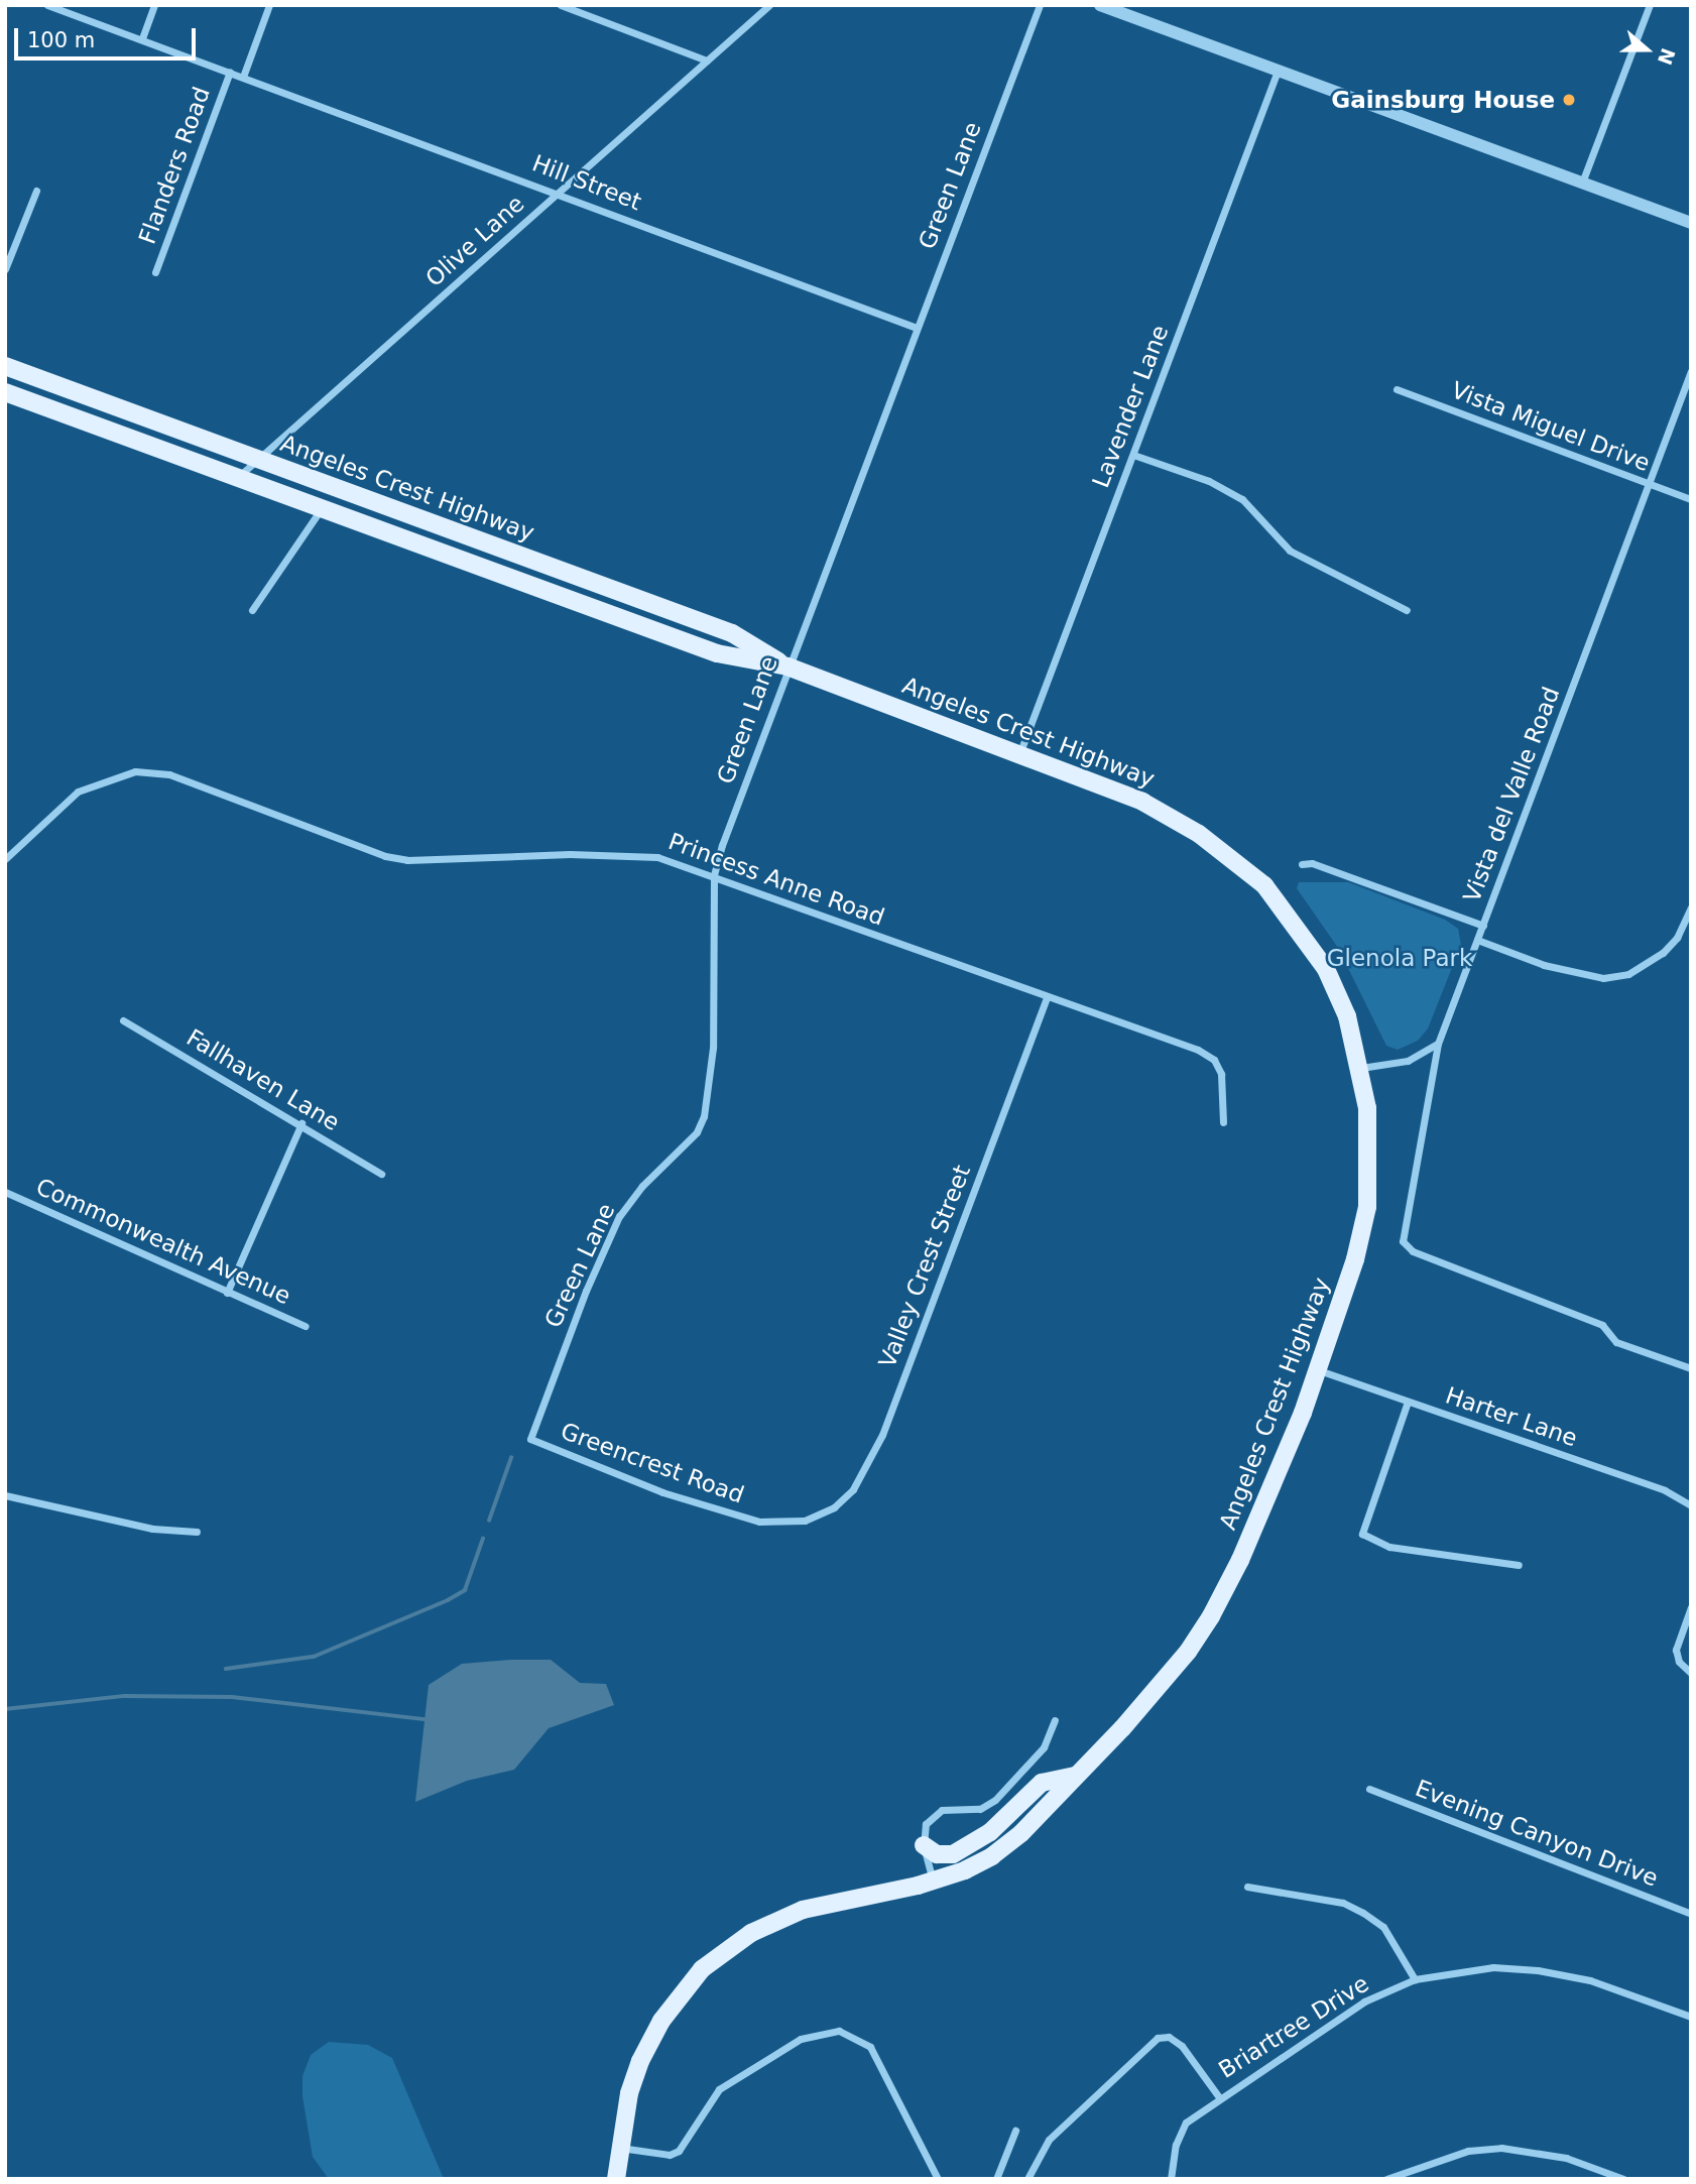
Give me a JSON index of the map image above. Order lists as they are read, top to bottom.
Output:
{
  "streets": {
    "main road": ["Angeles Crest Highway"],
    "street": [
      "Flanders Road",
      "Hill Street",
      "Green Lane",
      "Olive Lane",
      "Lavender Lane",
      "Vista Miguel Drive",
      "Vista del Valle Road",
      "Princess Anne Road",
      "Fallhaven Lane",
      "Commonwealth Avenue",
      "Valley Crest Street",
      "Harter Lane",
      "Greencrest Road",
      "Evening Canyon Drive",
      "Briartree Drive"
    ]
  },
  "crossings": [
    ["Flanders Road", "Hill Street"],
    ["Hill Street", "Green Lane"],
    ["Hill Street", "Olive Lane"],
    ["Green Lane", "Angeles Crest Highway"],
    ["Green Lane", "Princess Anne Road"],
    ["Green Lane", "Greencrest Road"],
    ["Olive Lane", "Angeles Crest Highway"],
    ["Lavender Lane", "Angeles Crest Highway"],
    ["Vista Miguel Drive", "Vista del Valle Road"],
    ["Angeles Crest Highway", "Harter Lane"],
    ["Princess Anne Road", "Valley Crest Street"],
    ["Valley Crest Street", "Greencrest Road"]
  ],
  "parks": ["Glenola Park"],
  "places": ["Gainsburg House"],
  "scale_bar": "100 m",
  "north": "right"
}
